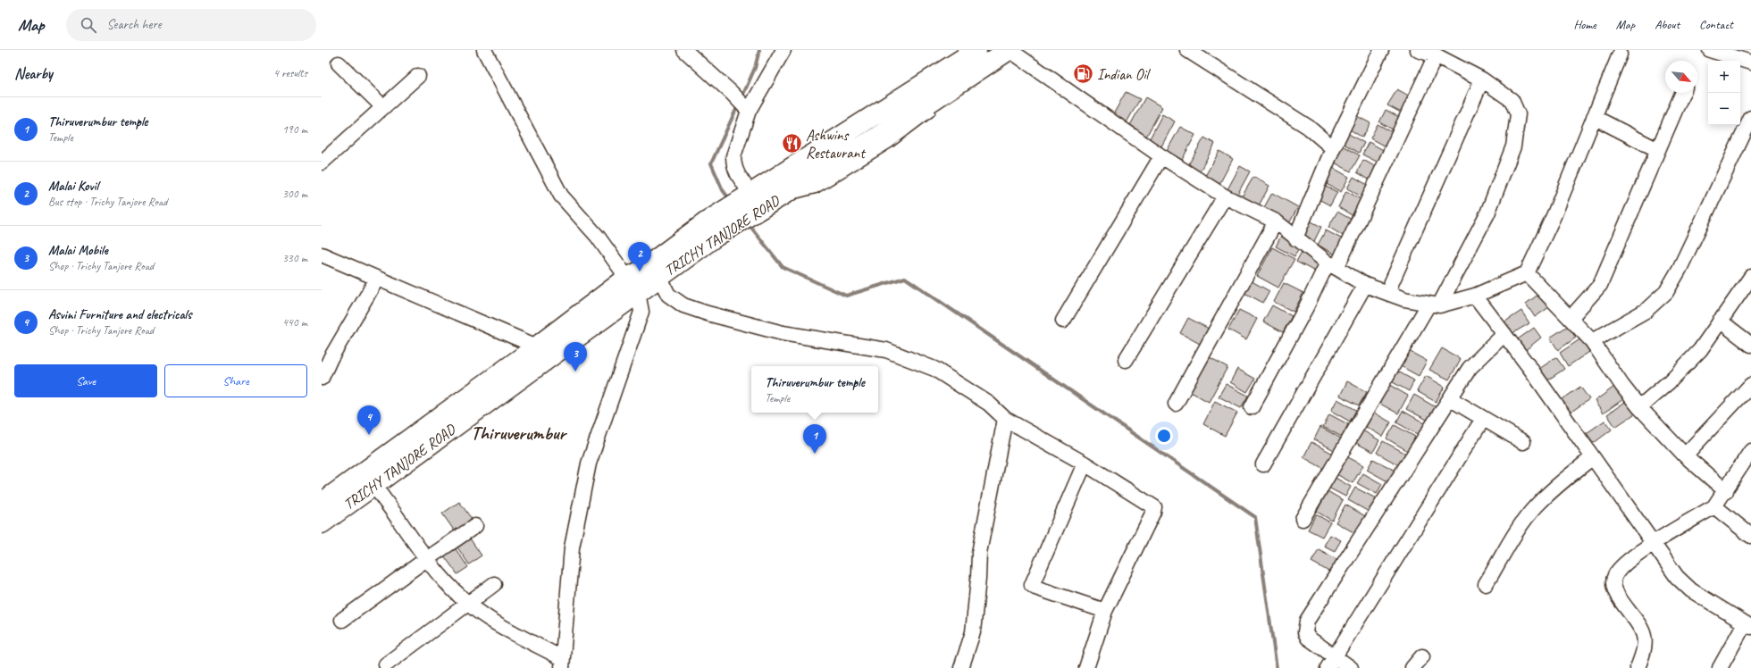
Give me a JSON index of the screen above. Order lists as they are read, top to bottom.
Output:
{
  "streets": {
    "highway": ["TRICHY TANJORE ROAD"]
  },
  "districts": ["Thiruverumbur"],
  "places": {
    "fuel station": ["Indian Oil"],
    "restaurant": ["Ashwins Restaurant"]
  },
  "north": "bottom right",
  "page": {
    "header": "Map",
    "search": "Search here",
    "nav": [
      "Home",
      "Map",
      "About",
      "Contact"
    ],
    "heading": ["Nearby", "4 results"],
    "map_buttons": ["+", "−"],
    "list": [
      {
        "mark": "1",
        "name": "Thiruverumbur temple",
        "note": "Temple",
        "value": "190 m"
      },
      {
        "mark": "2",
        "name": "Malai Kovil",
        "note": "Bus stop · Trichy Tanjore Road",
        "value": "300 m"
      },
      {
        "mark": "3",
        "name": "Malai Mobile",
        "note": "Shop · Trichy Tanjore Road",
        "value": "330 m"
      },
      {
        "mark": "4",
        "name": "Asvini Furniture and electricals",
        "note": "Shop · Trichy Tanjore Road",
        "value": "440 m"
      }
    ],
    "pins": [
      "2",
      "3",
      "4",
      "1"
    ],
    "buttons": ["Save", "Share"],
    "popup": ["Thiruverumbur temple", "Temple"]
  }
}
